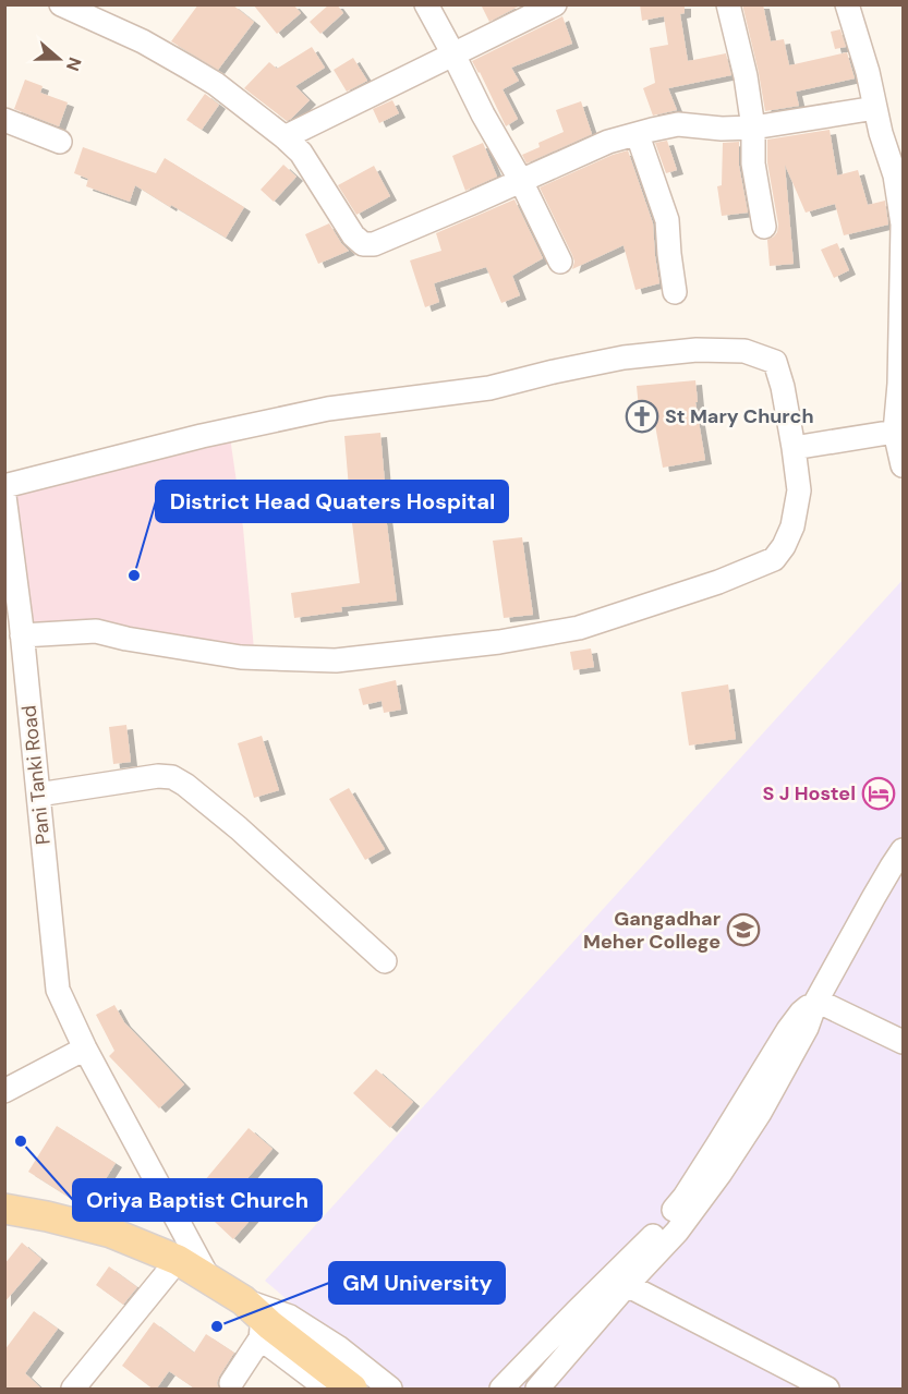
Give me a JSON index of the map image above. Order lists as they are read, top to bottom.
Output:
{
  "streets": {
    "street": ["Pani Tanki Road"]
  },
  "places": {
    "church": ["St Mary Church"],
    "other": ["District Head Quaters Hospital", "Oriya Baptist Church", "GM University"],
    "hotel": ["S J Hostel"],
    "school or university": ["Gangadhar Meher College"]
  },
  "north": "right"
}
